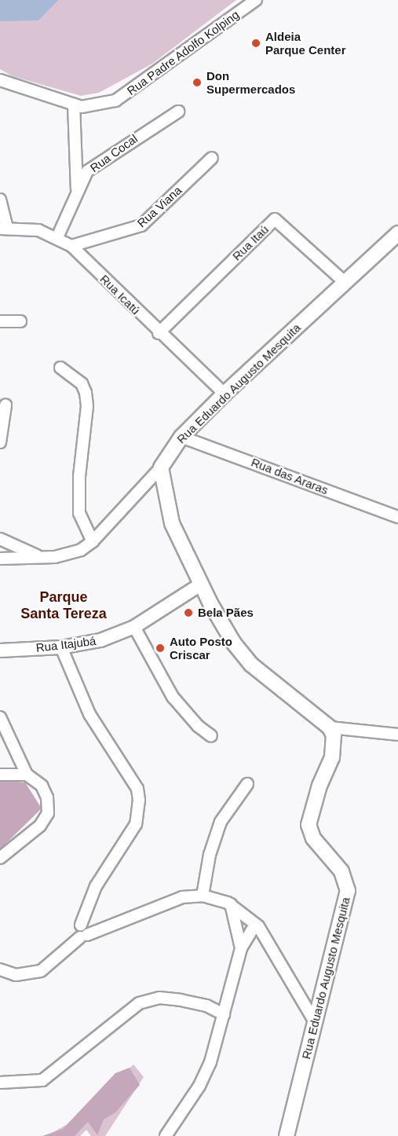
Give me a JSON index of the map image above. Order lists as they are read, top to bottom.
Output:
{
  "streets": {
    "main road": ["Rua Eduardo Augusto Mesquita"],
    "street": [
      "Rua Padre Adolfo Kolping",
      "Rua Cocal",
      "Rua Viana",
      "Rua Itaú",
      "Rua Icatú",
      "Rua das Araras",
      "Rua Itajubá"
    ]
  },
  "crossings": [
    ["Rua Cocal", "Rua Icatú"],
    ["Rua Viana", "Rua Icatú"],
    ["Rua Itaú", "Rua Icatú"],
    ["Rua Itaú", "Rua Eduardo Augusto Mesquita"],
    ["Rua Icatú", "Rua Eduardo Augusto Mesquita"],
    ["Rua Eduardo Augusto Mesquita", "Rua das Araras"]
  ],
  "districts": ["Parque Santa Tereza"],
  "places": [
    "Aldeia Parque Center",
    "Don Supermercados",
    "Bela Pães",
    "Auto Posto Criscar"
  ]
}
